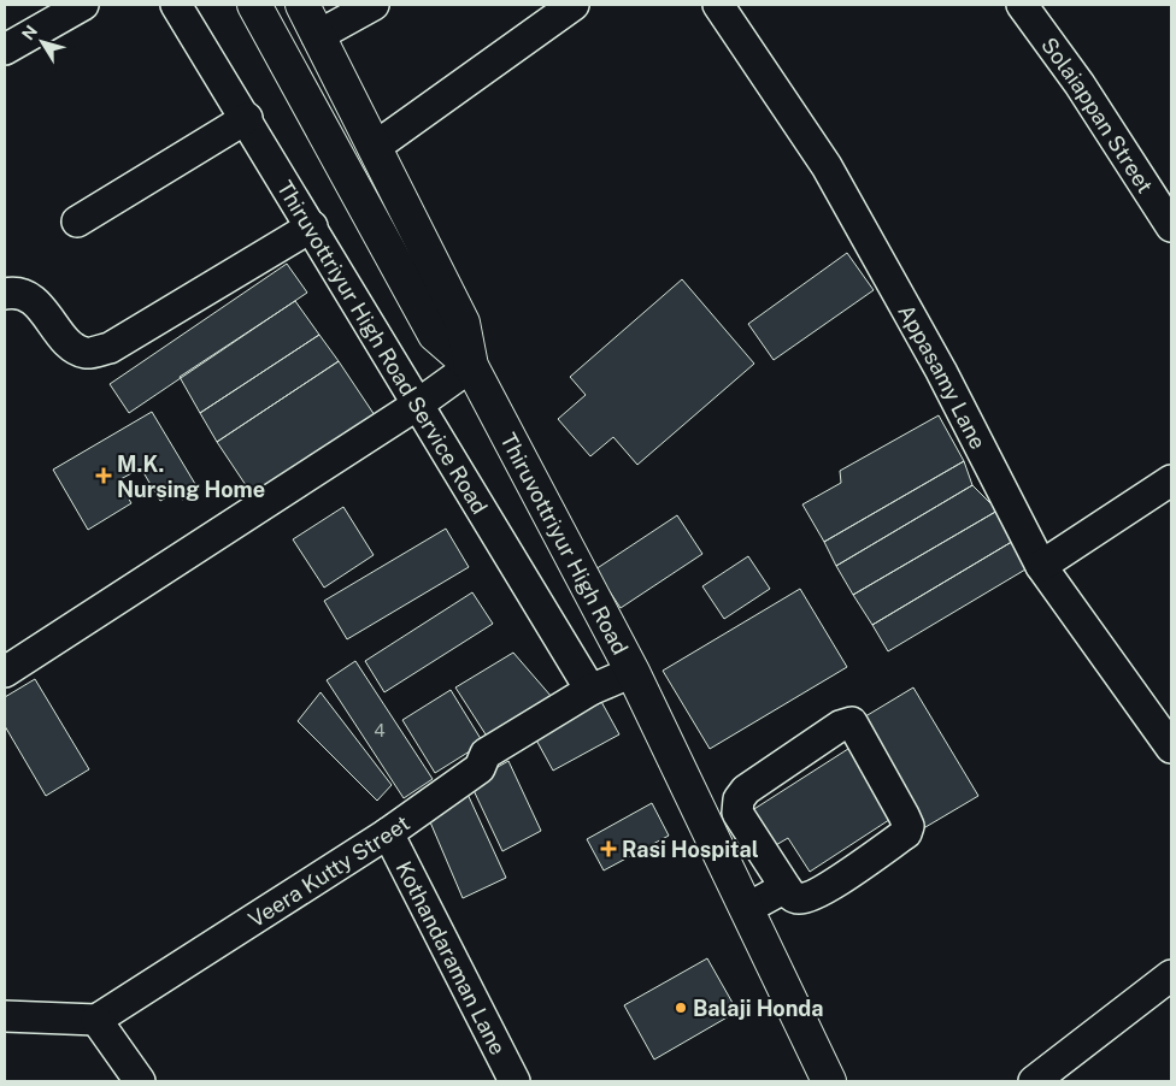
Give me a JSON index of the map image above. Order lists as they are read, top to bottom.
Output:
{
  "streets": {
    "main road": ["Thiruvottriyur High Road"],
    "street": [
      "Solaiappan Street",
      "Thiruvottriyur High Road Service Road",
      "Appasamy Lane",
      "Veera Kutty Street",
      "Kothandaraman Lane"
    ]
  },
  "crossings": [
    ["Thiruvottriyur High Road Service Road", "Veera Kutty Street"],
    ["Thiruvottriyur High Road", "Veera Kutty Street"],
    ["Veera Kutty Street", "Kothandaraman Lane"]
  ],
  "places": {
    "health": ["M.K. Nursing Home", "Rasi Hospital"],
    "other": ["Balaji Honda"]
  },
  "house_numbers": ["4"],
  "north": "top left"
}
